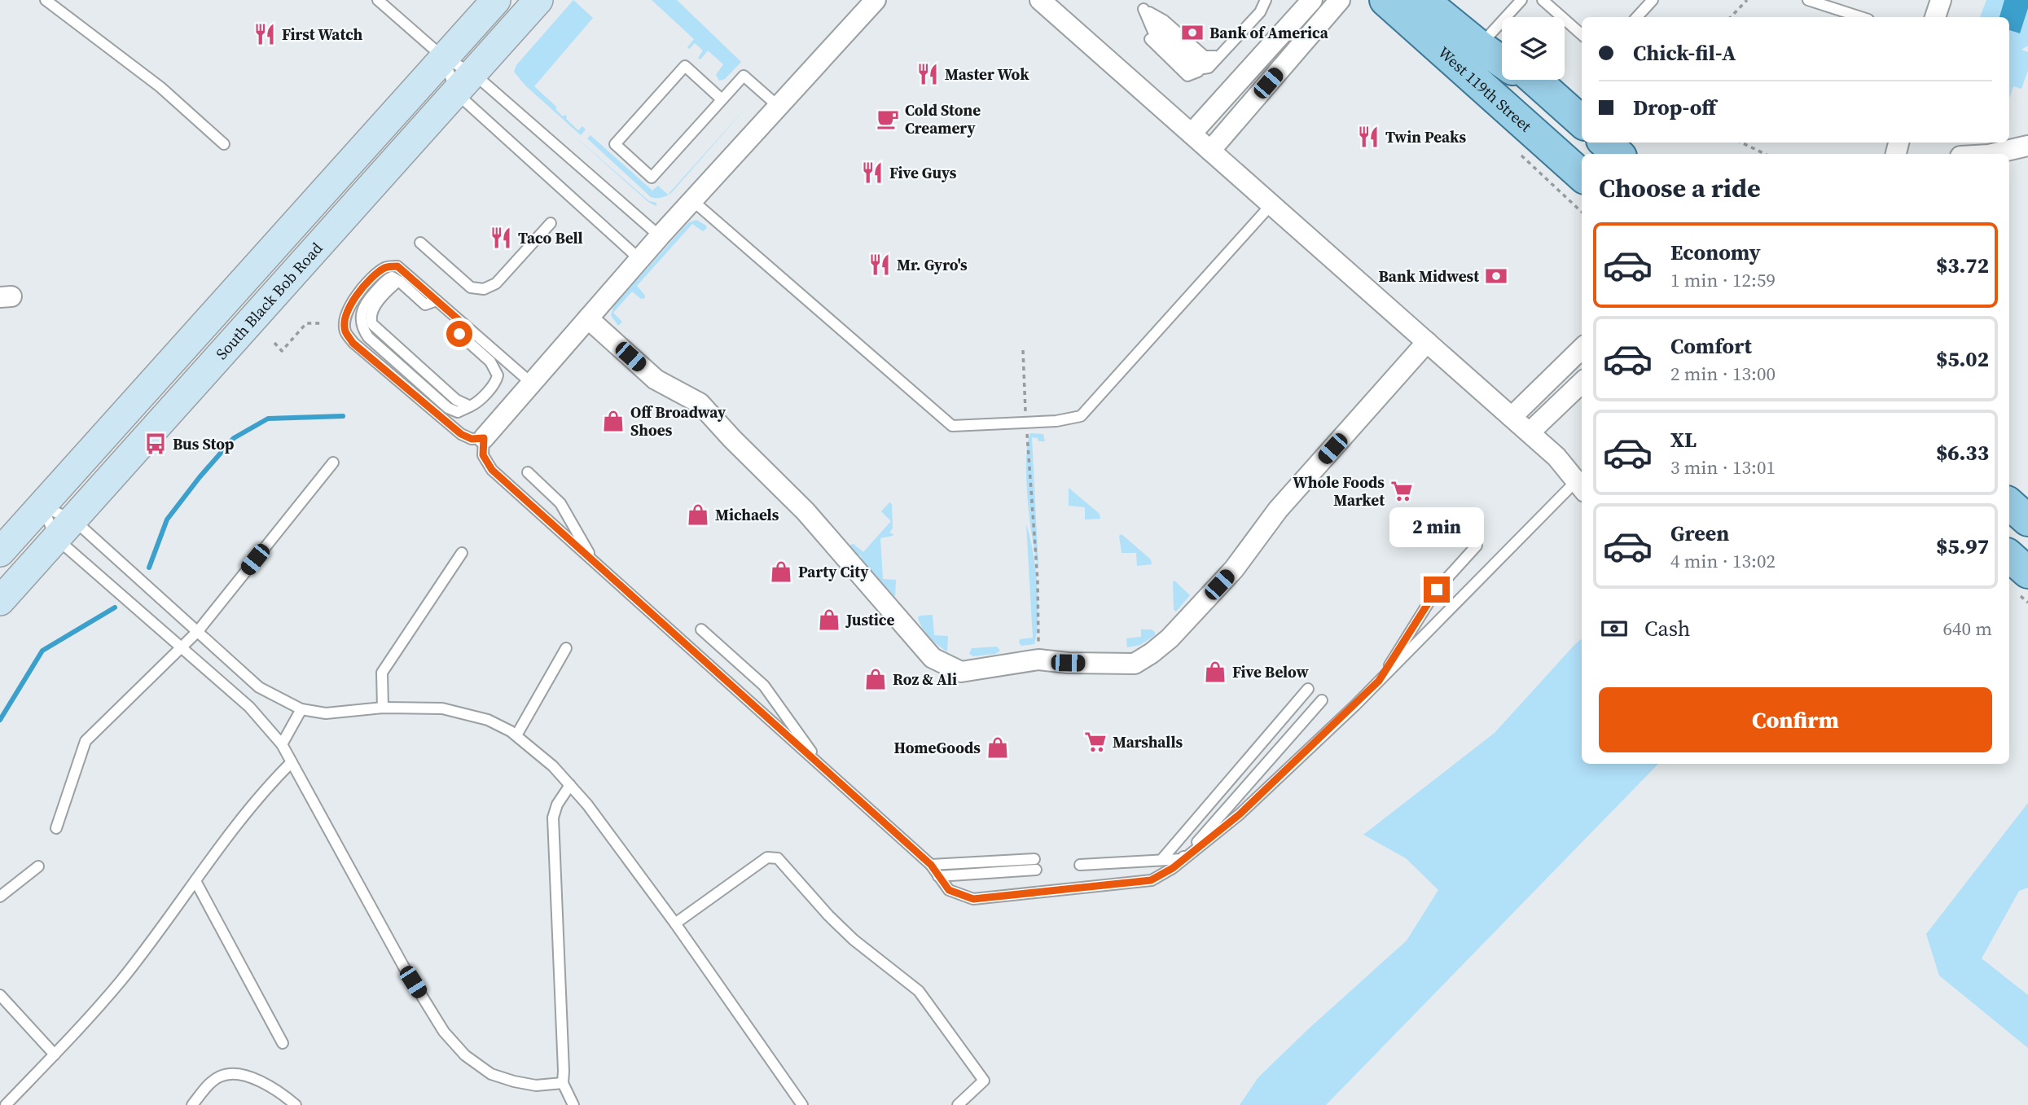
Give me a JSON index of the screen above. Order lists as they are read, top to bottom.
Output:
{
  "streets": {
    "main road": ["West 119th Street", "South Black Bob Road"]
  },
  "places": {
    "bank": ["Bank of America", "Bank Midwest"],
    "restaurant": [
      "First Watch",
      "Master Wok",
      "Twin Peaks",
      "Five Guys",
      "Taco Bell",
      "Mr. Gyro's"
    ],
    "cafe": ["Cold Stone Creamery"],
    "shop": [
      "Off Broadway Shoes",
      "Michaels",
      "Party City",
      "Justice",
      "Five Below",
      "Roz & Ali",
      "HomeGoods"
    ],
    "bus stop": ["Bus Stop"],
    "supermarket": ["Whole Foods Market", "Marshalls"]
  },
  "page": {
    "banner": ["Chick-fil-A", "Drop-off"],
    "heading": "Choose a ride",
    "list": [
      {
        "name": "Economy",
        "note": "1 min · 12:59",
        "value": "$3.72"
      },
      {
        "name": "Comfort",
        "note": "2 min · 13:00",
        "value": "$5.02"
      },
      {
        "name": "XL",
        "note": "3 min · 13:01",
        "value": "$6.33"
      },
      {
        "name": "Green",
        "note": "4 min · 13:02",
        "value": "$5.97"
      }
    ],
    "bubble": "2 min",
    "pay": ["Cash", "640 m"],
    "buttons": "Confirm"
  }
}
